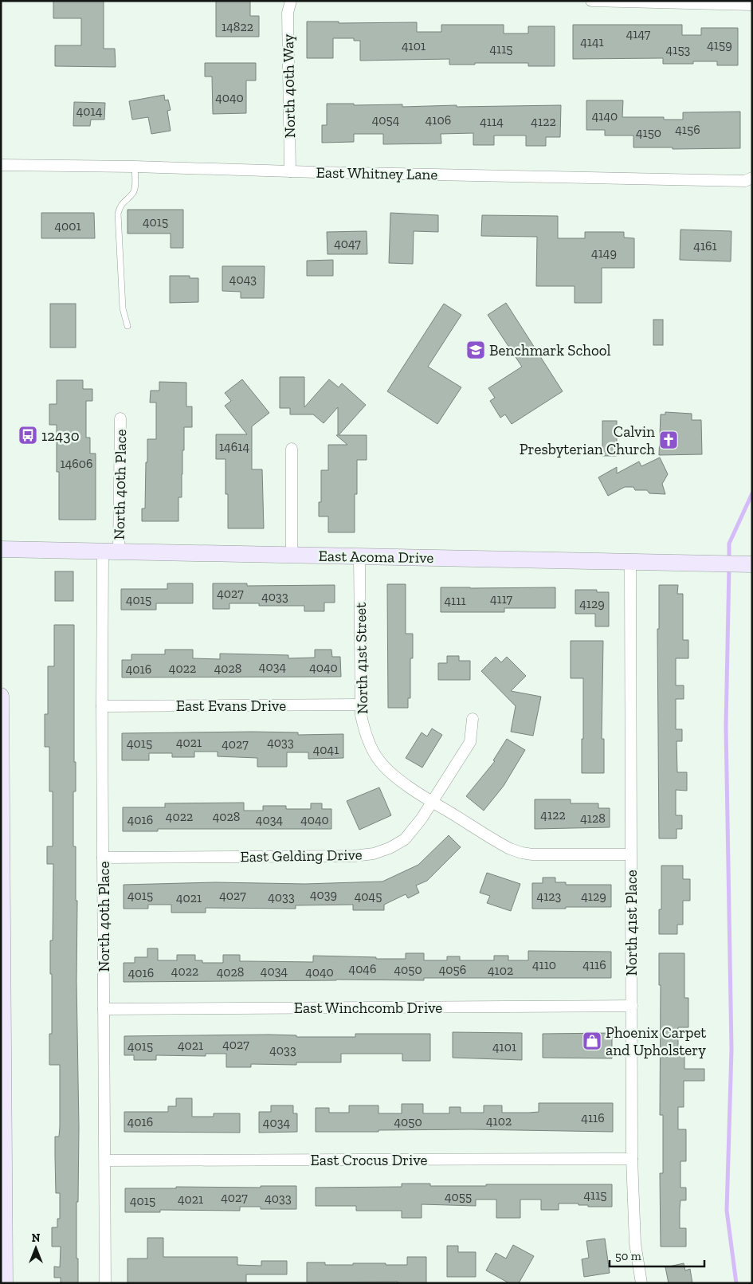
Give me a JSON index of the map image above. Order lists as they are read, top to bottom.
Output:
{
  "streets": {
    "street": [
      "North 40th Way",
      "East Whitney Lane",
      "North 40th Place",
      "East Acoma Drive",
      "North 41st Street",
      "East Evans Drive",
      "East Gelding Drive",
      "North 41st Place",
      "East Winchcomb Drive",
      "East Crocus Drive"
    ]
  },
  "crossings": [
    ["North 40th Way", "East Whitney Lane"],
    ["North 40th Place", "East Acoma Drive"],
    ["North 40th Place", "East Evans Drive"],
    ["North 40th Place", "East Gelding Drive"],
    ["North 40th Place", "East Winchcomb Drive"],
    ["North 40th Place", "East Crocus Drive"],
    ["East Acoma Drive", "North 41st Street"],
    ["East Acoma Drive", "North 41st Place"],
    ["North 41st Street", "East Evans Drive"],
    ["North 41st Street", "East Gelding Drive"],
    ["North 41st Place", "East Winchcomb Drive"],
    ["North 41st Place", "East Crocus Drive"]
  ],
  "places": {
    "school or university": ["Benchmark School"],
    "bus stop": ["12430"],
    "church": ["Calvin Presbyterian Church"],
    "shop": ["Phoenix Carpet and Upholstery"]
  },
  "house_numbers": [
    "14822",
    "4147",
    "4141",
    "4159",
    "4101",
    "4115",
    "4153",
    "4040",
    "4014",
    "4140",
    "4054",
    "4106",
    "4114",
    "4122",
    "4156",
    "4150",
    "4015",
    "4001",
    "4047",
    "4161",
    "4149",
    "4043",
    "14614",
    "14606",
    "4027",
    "4033",
    "4117",
    "4015",
    "4111",
    "4129",
    "4034",
    "4040",
    "4022",
    "4028",
    "4016",
    "4021",
    "4033",
    "4015",
    "4027",
    "4041",
    "4122",
    "4022",
    "4028",
    "4128",
    "4016",
    "4034",
    "4040",
    "4039",
    "4015",
    "4027",
    "4045",
    "4123",
    "4129",
    "4033",
    "4021",
    "4110",
    "4116",
    "4046",
    "4050",
    "4056",
    "4102",
    "4022",
    "4034",
    "4028",
    "4040",
    "4016",
    "4027",
    "4021",
    "4015",
    "4101",
    "4033",
    "4116",
    "4102",
    "4016",
    "4050",
    "4034",
    "4115",
    "4055",
    "4027",
    "4033",
    "4021",
    "4015"
  ],
  "scale_bar": "50 m",
  "north": "top"
}
